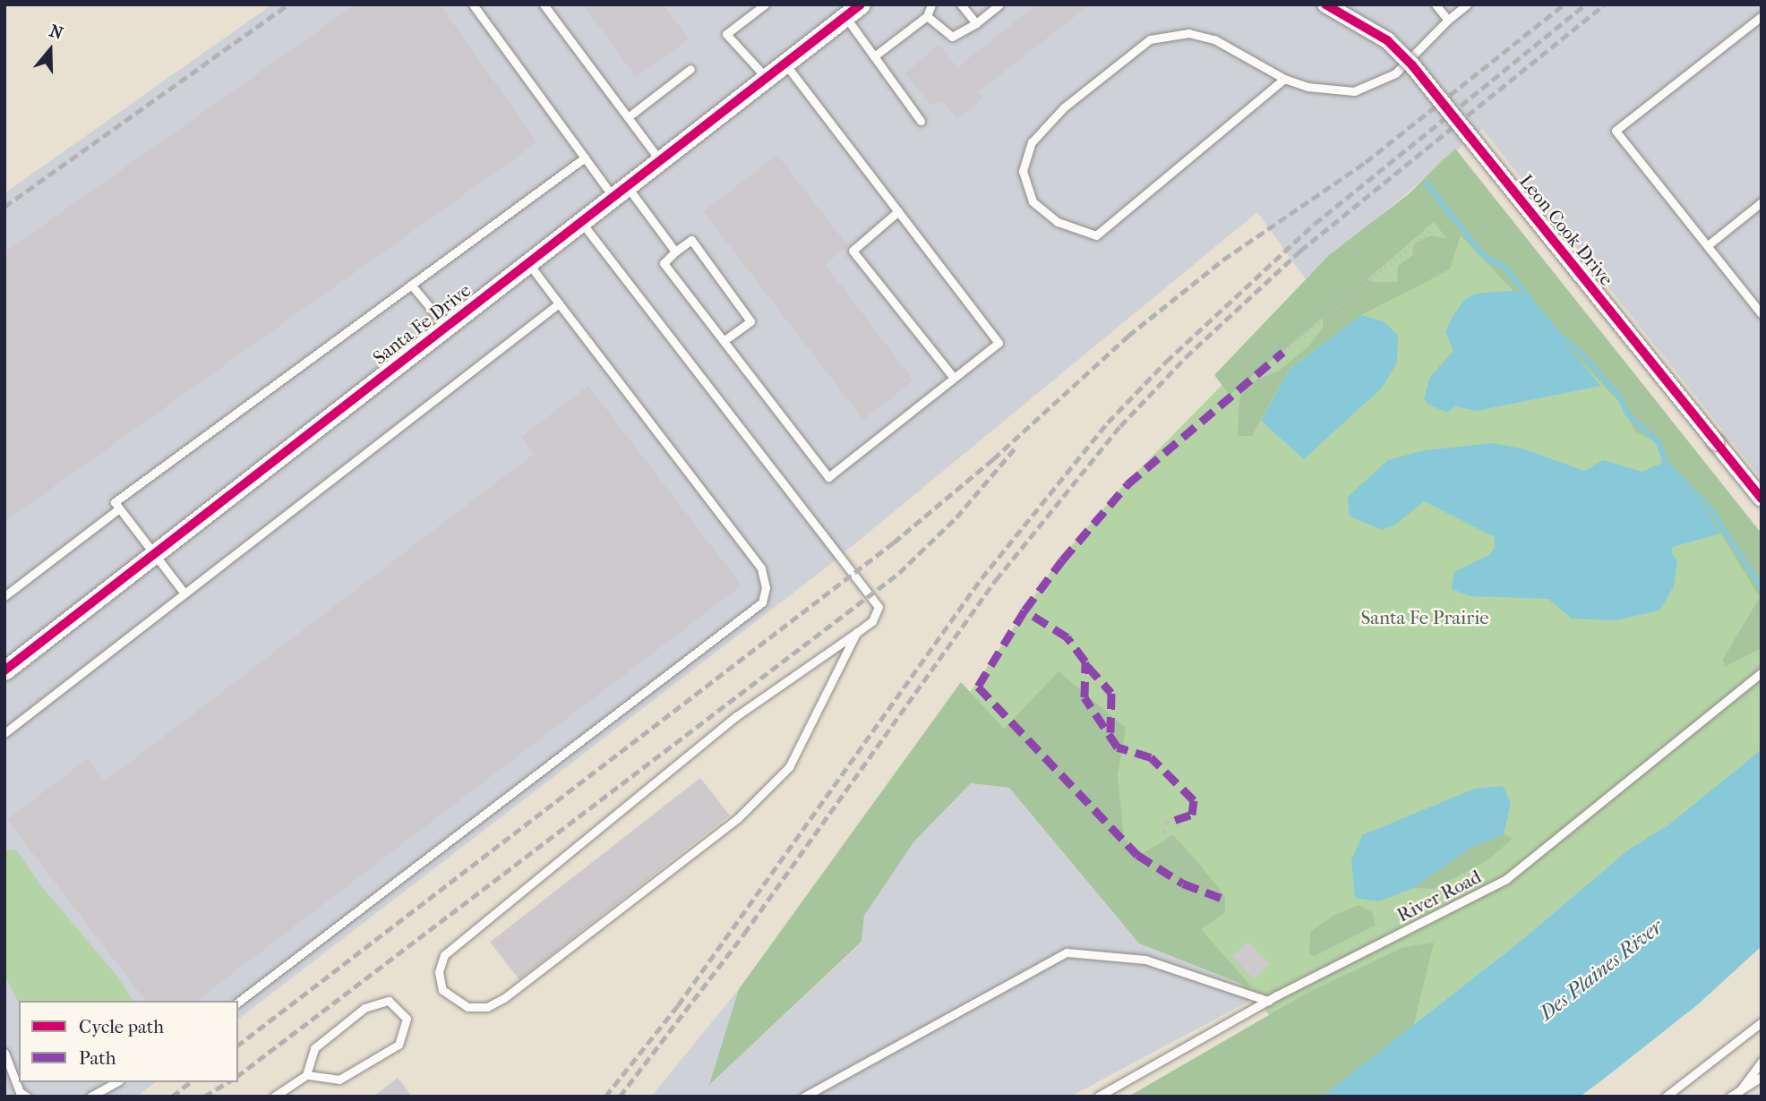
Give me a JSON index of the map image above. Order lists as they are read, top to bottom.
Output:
{
  "streets": {
    "street": ["Leon Cook Drive", "Santa Fe Drive"],
    "lane": ["River Road"]
  },
  "water": ["Des Plaines River"],
  "parks": ["Santa Fe Prairie"],
  "legend": ["Cycle path", "Path"],
  "north": "top"
}
